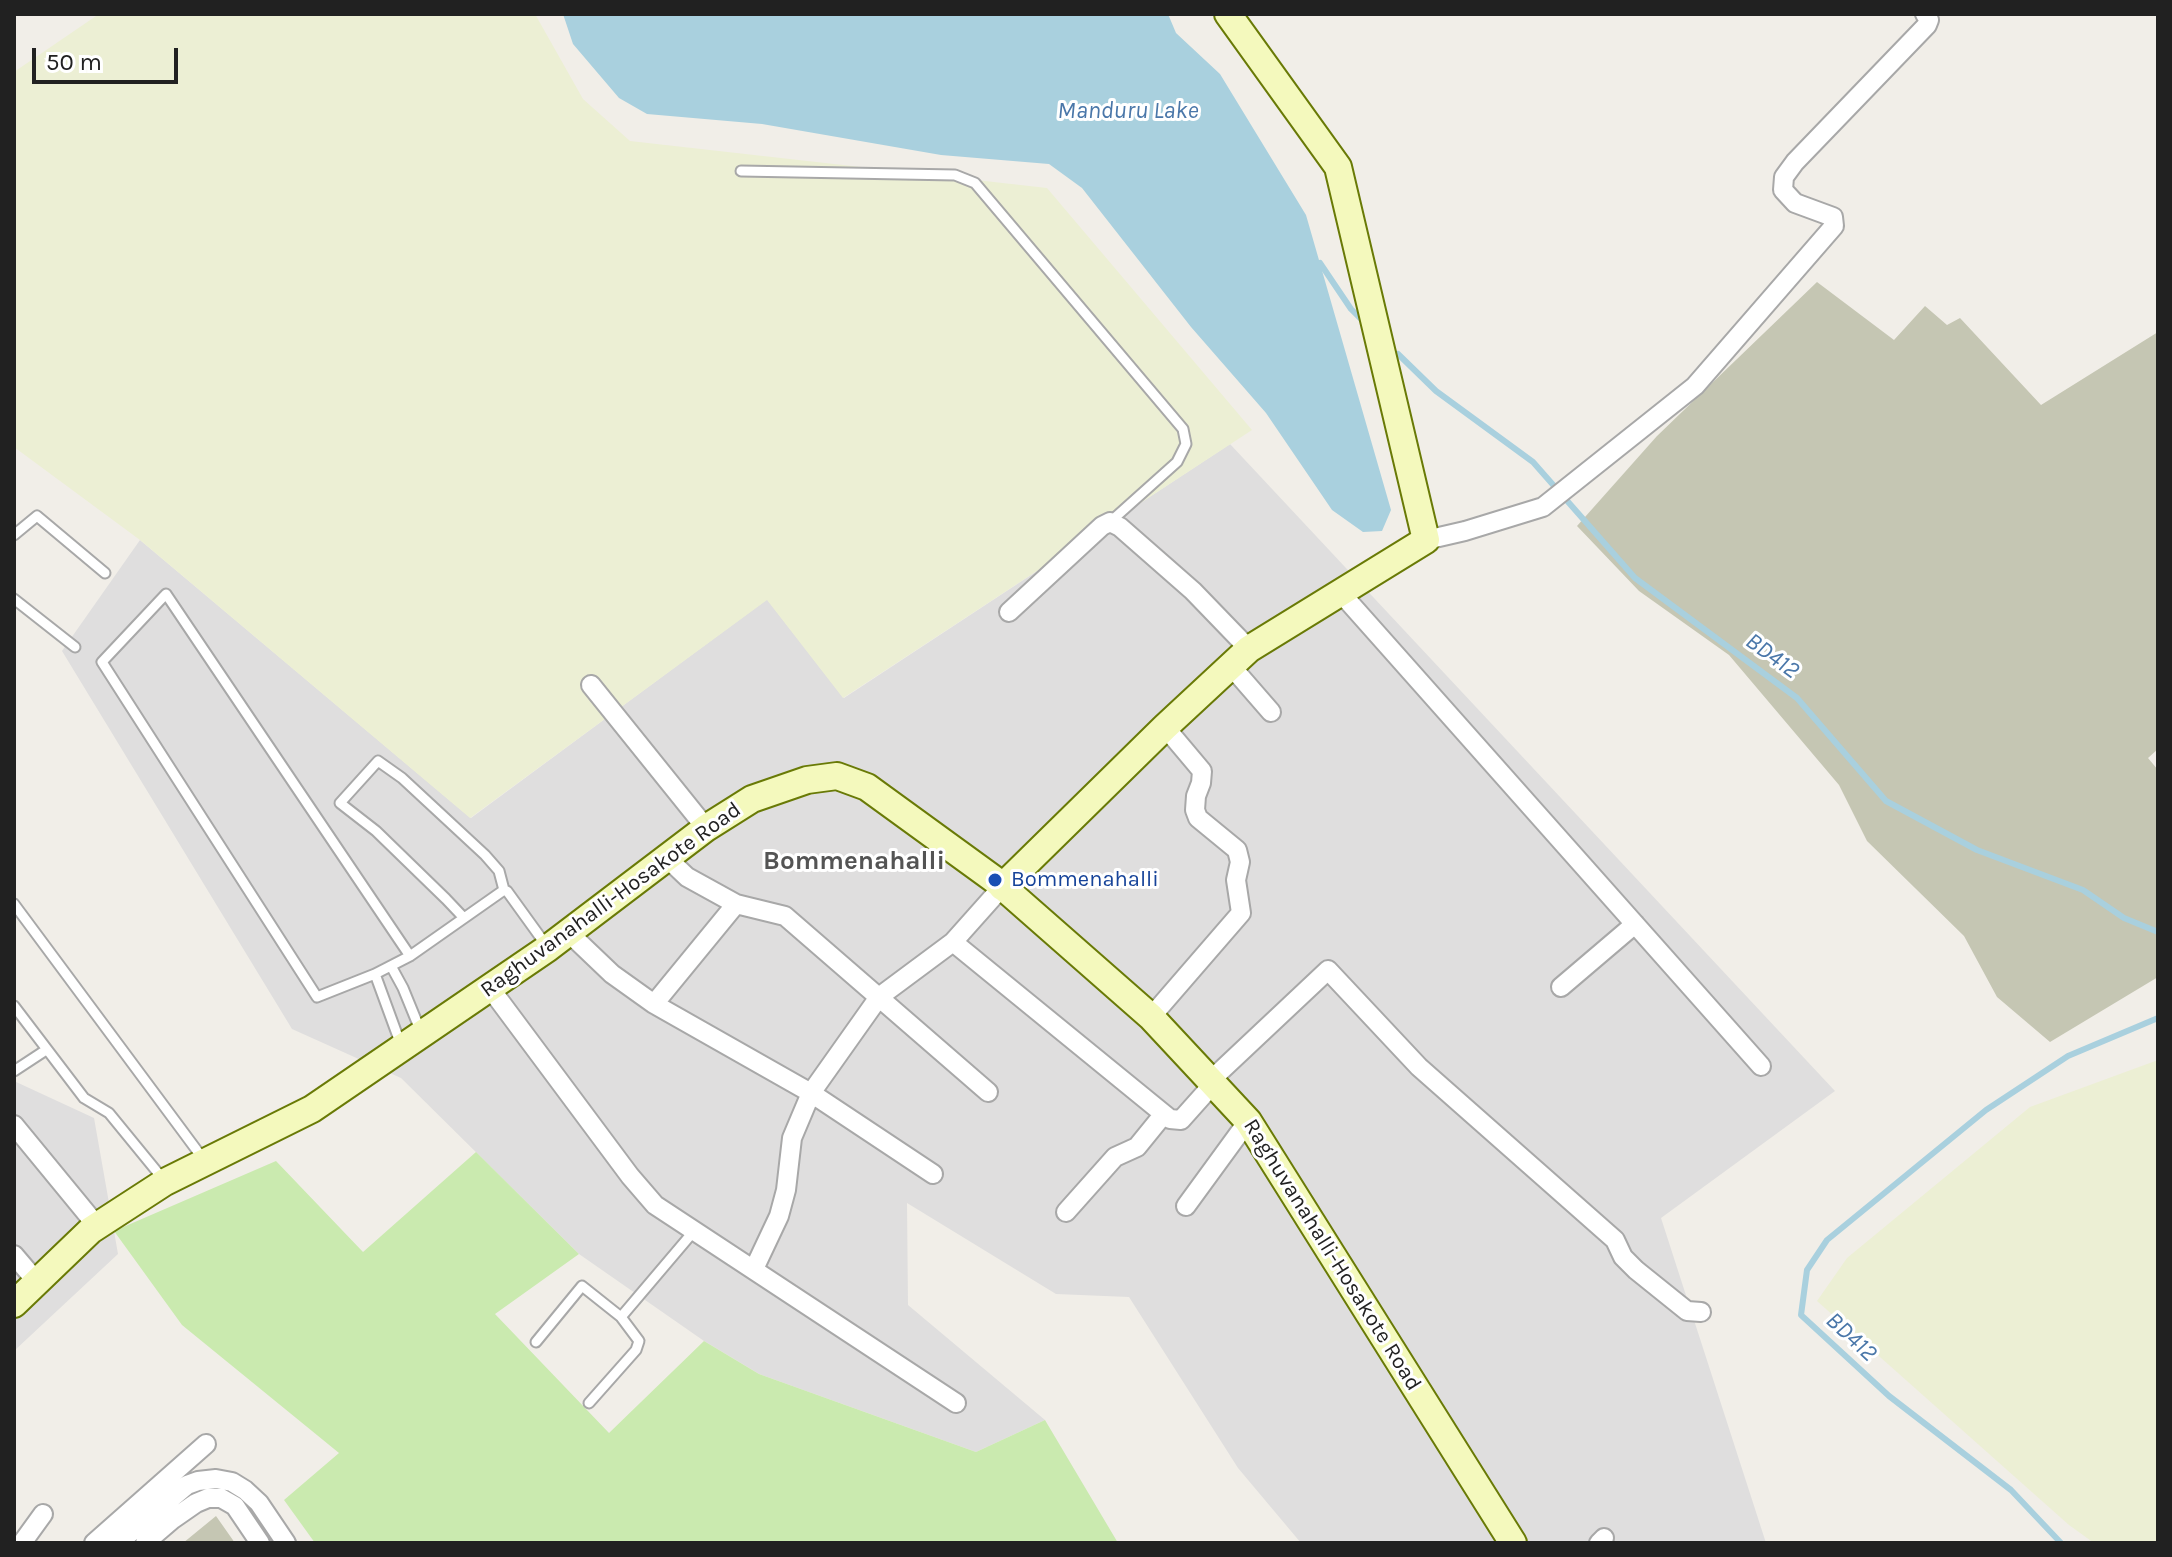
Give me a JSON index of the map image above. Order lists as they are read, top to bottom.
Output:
{
  "streets": {
    "main road": ["Raghuvanahalli-Hosakote Road"]
  },
  "districts": ["Bommenahalli"],
  "water": ["Manduru Lake", "BD412"],
  "places": ["Bommenahalli"],
  "scale_bar": "50 m"
}
